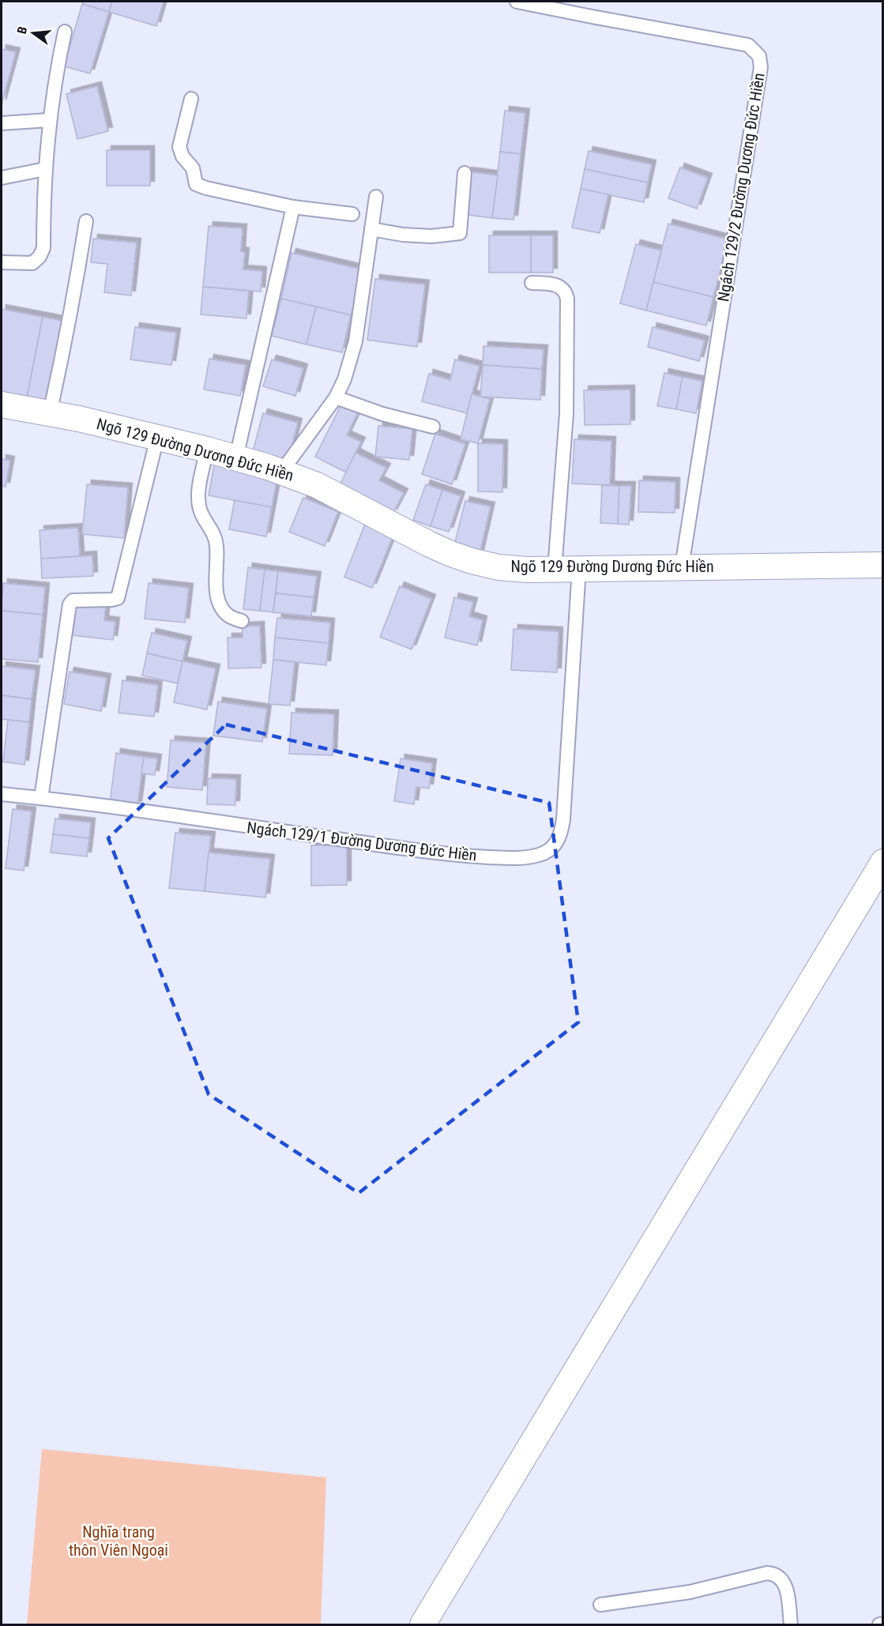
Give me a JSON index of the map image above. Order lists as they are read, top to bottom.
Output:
{
  "streets": {
    "street": ["Ngõ 129 Đường Dương Đức Hiền"],
    "lane": ["Ngách 129/2 Đường Dương Đức Hiền", "Ngách 129/1 Đường Dương Đức Hiền"]
  },
  "crossings": [
    ["Ngách 129/2 Đường Dương Đức Hiền", "Ngõ 129 Đường Dương Đức Hiền"],
    ["Ngõ 129 Đường Dương Đức Hiền", "Ngách 129/1 Đường Dương Đức Hiền"]
  ],
  "parks": ["Nghĩa trang thôn Viên Ngoại"],
  "north": "left"
}
